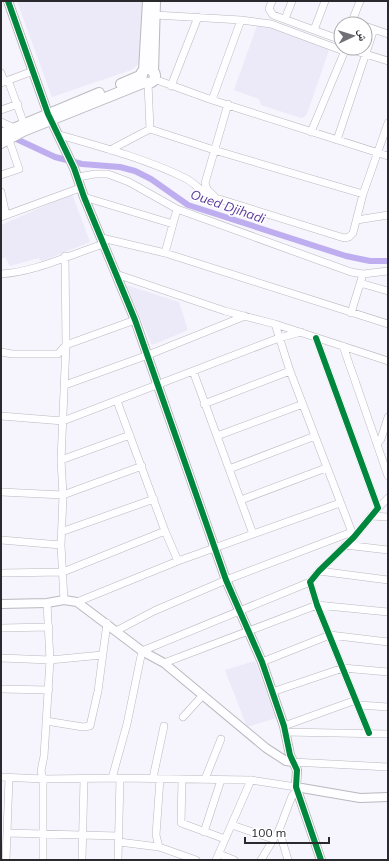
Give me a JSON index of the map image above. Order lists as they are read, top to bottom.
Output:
{
  "water": ["Oued Djihadi"],
  "scale_bar": "100 m",
  "north": "right"
}
